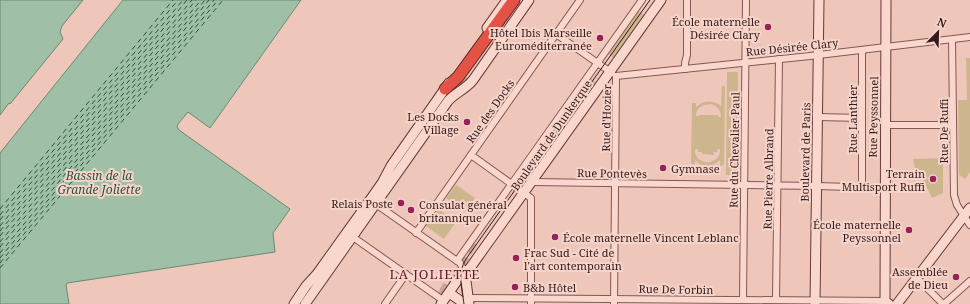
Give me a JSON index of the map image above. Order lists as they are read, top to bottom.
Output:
{
  "streets": {
    "street": [
      "Rue Désirée Clary",
      "Rue des Docks",
      "Rue Peyssonnel",
      "Rue d'Hozier",
      "Rue Lanthier",
      "Rue De Ruffi",
      "Boulevard de Dunkerque",
      "Rue du Chevalier Paul",
      "Boulevard de Paris",
      "Rue Pontevès",
      "Rue Pierre Albrand",
      "Rue De Forbin"
    ]
  },
  "crossings": [
    ["Rue Désirée Clary", "Rue Peyssonnel"],
    ["Rue Désirée Clary", "Rue d'Hozier"],
    ["Rue Désirée Clary", "Rue Lanthier"],
    ["Rue Désirée Clary", "Rue De Ruffi"],
    ["Rue Désirée Clary", "Boulevard de Dunkerque"],
    ["Rue Désirée Clary", "Rue du Chevalier Paul"],
    ["Rue Désirée Clary", "Boulevard de Paris"],
    ["Rue Désirée Clary", "Rue Pierre Albrand"],
    ["Rue Peyssonnel", "Rue Pontevès"],
    ["Rue Peyssonnel", "Rue De Forbin"],
    ["Rue d'Hozier", "Boulevard de Dunkerque"],
    ["Rue d'Hozier", "Rue Pontevès"],
    ["Rue d'Hozier", "Rue De Forbin"],
    ["Rue Lanthier", "Rue Pontevès"],
    ["Boulevard de Dunkerque", "Rue Pontevès"],
    ["Rue du Chevalier Paul", "Rue Pontevès"],
    ["Rue du Chevalier Paul", "Rue De Forbin"],
    ["Boulevard de Paris", "Rue Pontevès"],
    ["Boulevard de Paris", "Rue De Forbin"],
    ["Rue Pontevès", "Rue Pierre Albrand"],
    ["Rue Pierre Albrand", "Rue De Forbin"]
  ],
  "districts": ["LA JOLIETTE"],
  "water": ["Bassin de la Grande Joliette"],
  "places": [
    "École maternelle Désirée Clary",
    "Hôtel Ibis Marseille Euroméditerranée",
    "Les Docks Village",
    "Gymnase",
    "Terrain Multisport Ruffi",
    "Relais Poste",
    "Consulat général britannique",
    "École maternelle Peyssonnel",
    "École maternelle Vincent Leblanc",
    "Frac Sud - Cité de l'art contemporain",
    "Assemblée de Dieu",
    "B&b Hôtel"
  ],
  "north": "top right"
}
